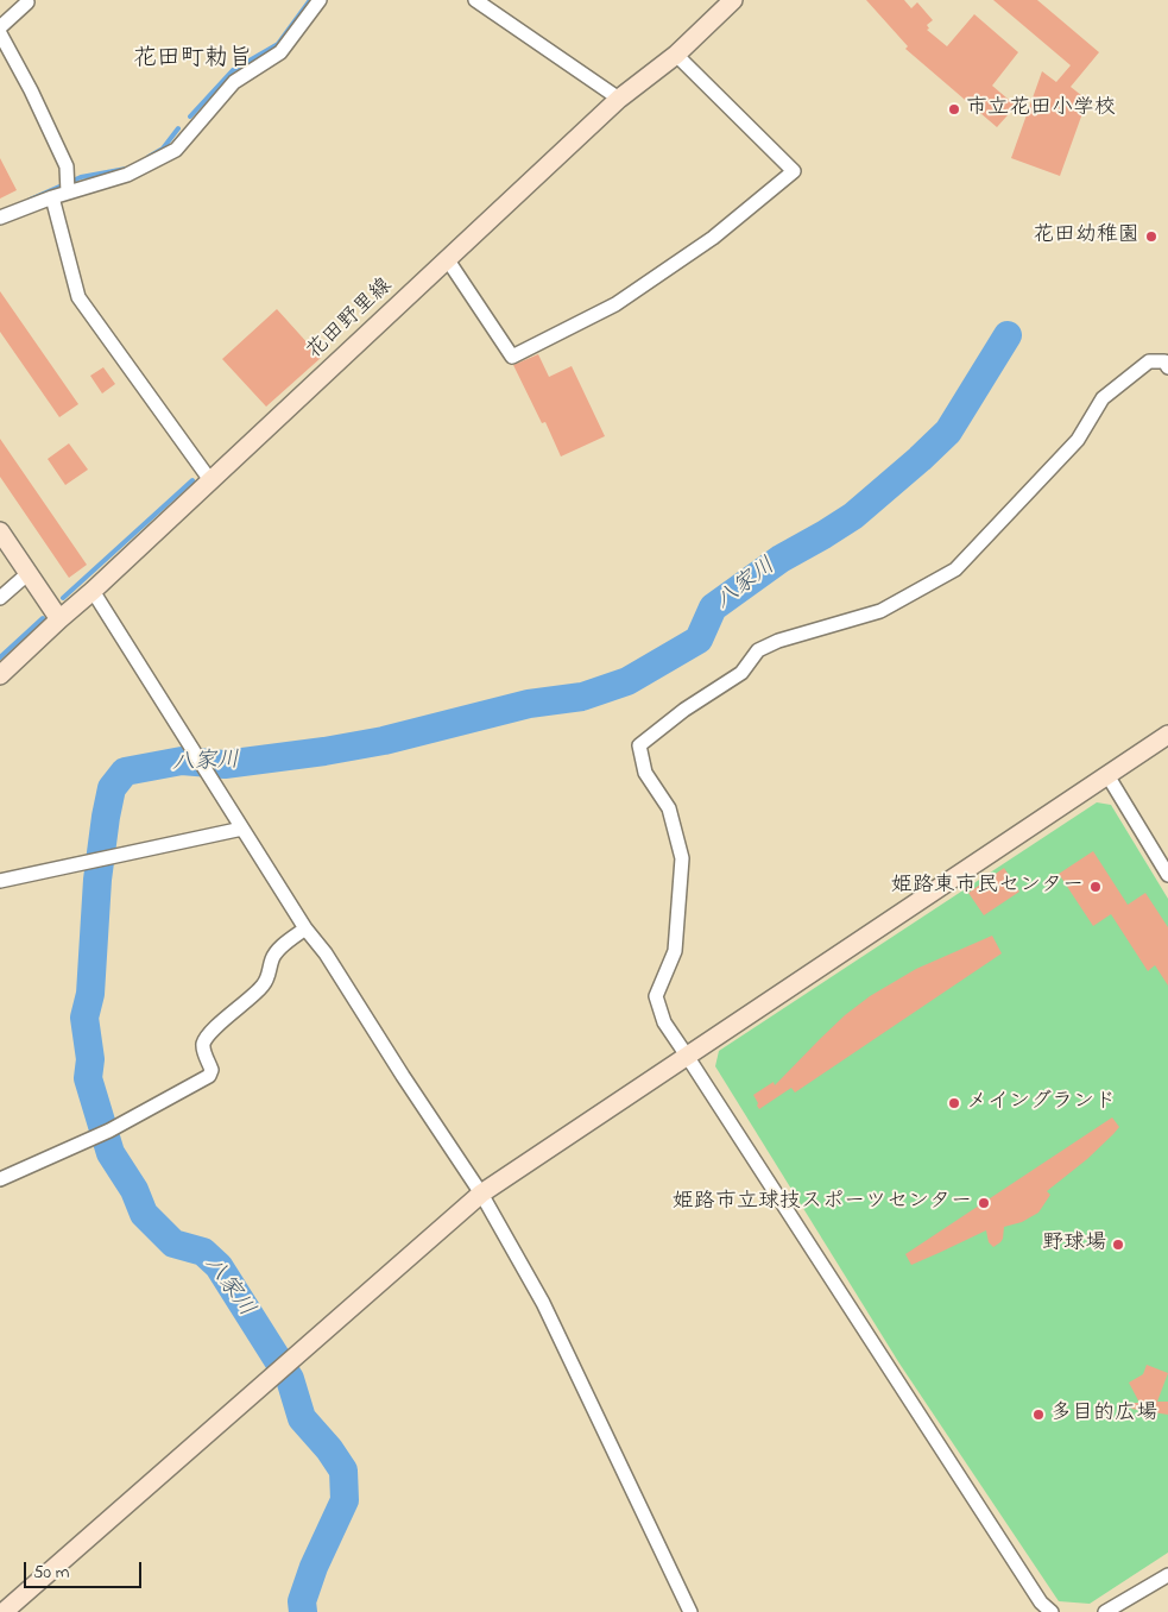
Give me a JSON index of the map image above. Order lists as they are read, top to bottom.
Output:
{
  "streets": {
    "street": ["花田野里線"]
  },
  "districts": ["花田町勅旨"],
  "water": ["八家川"],
  "places": [
    "市立花田小学校",
    "花田幼稚園",
    "姫路東市民センター",
    "メイングランド",
    "姫路市立球技スポーツセンター",
    "野球場",
    "多目的広場"
  ],
  "scale_bar": "50 m"
}
